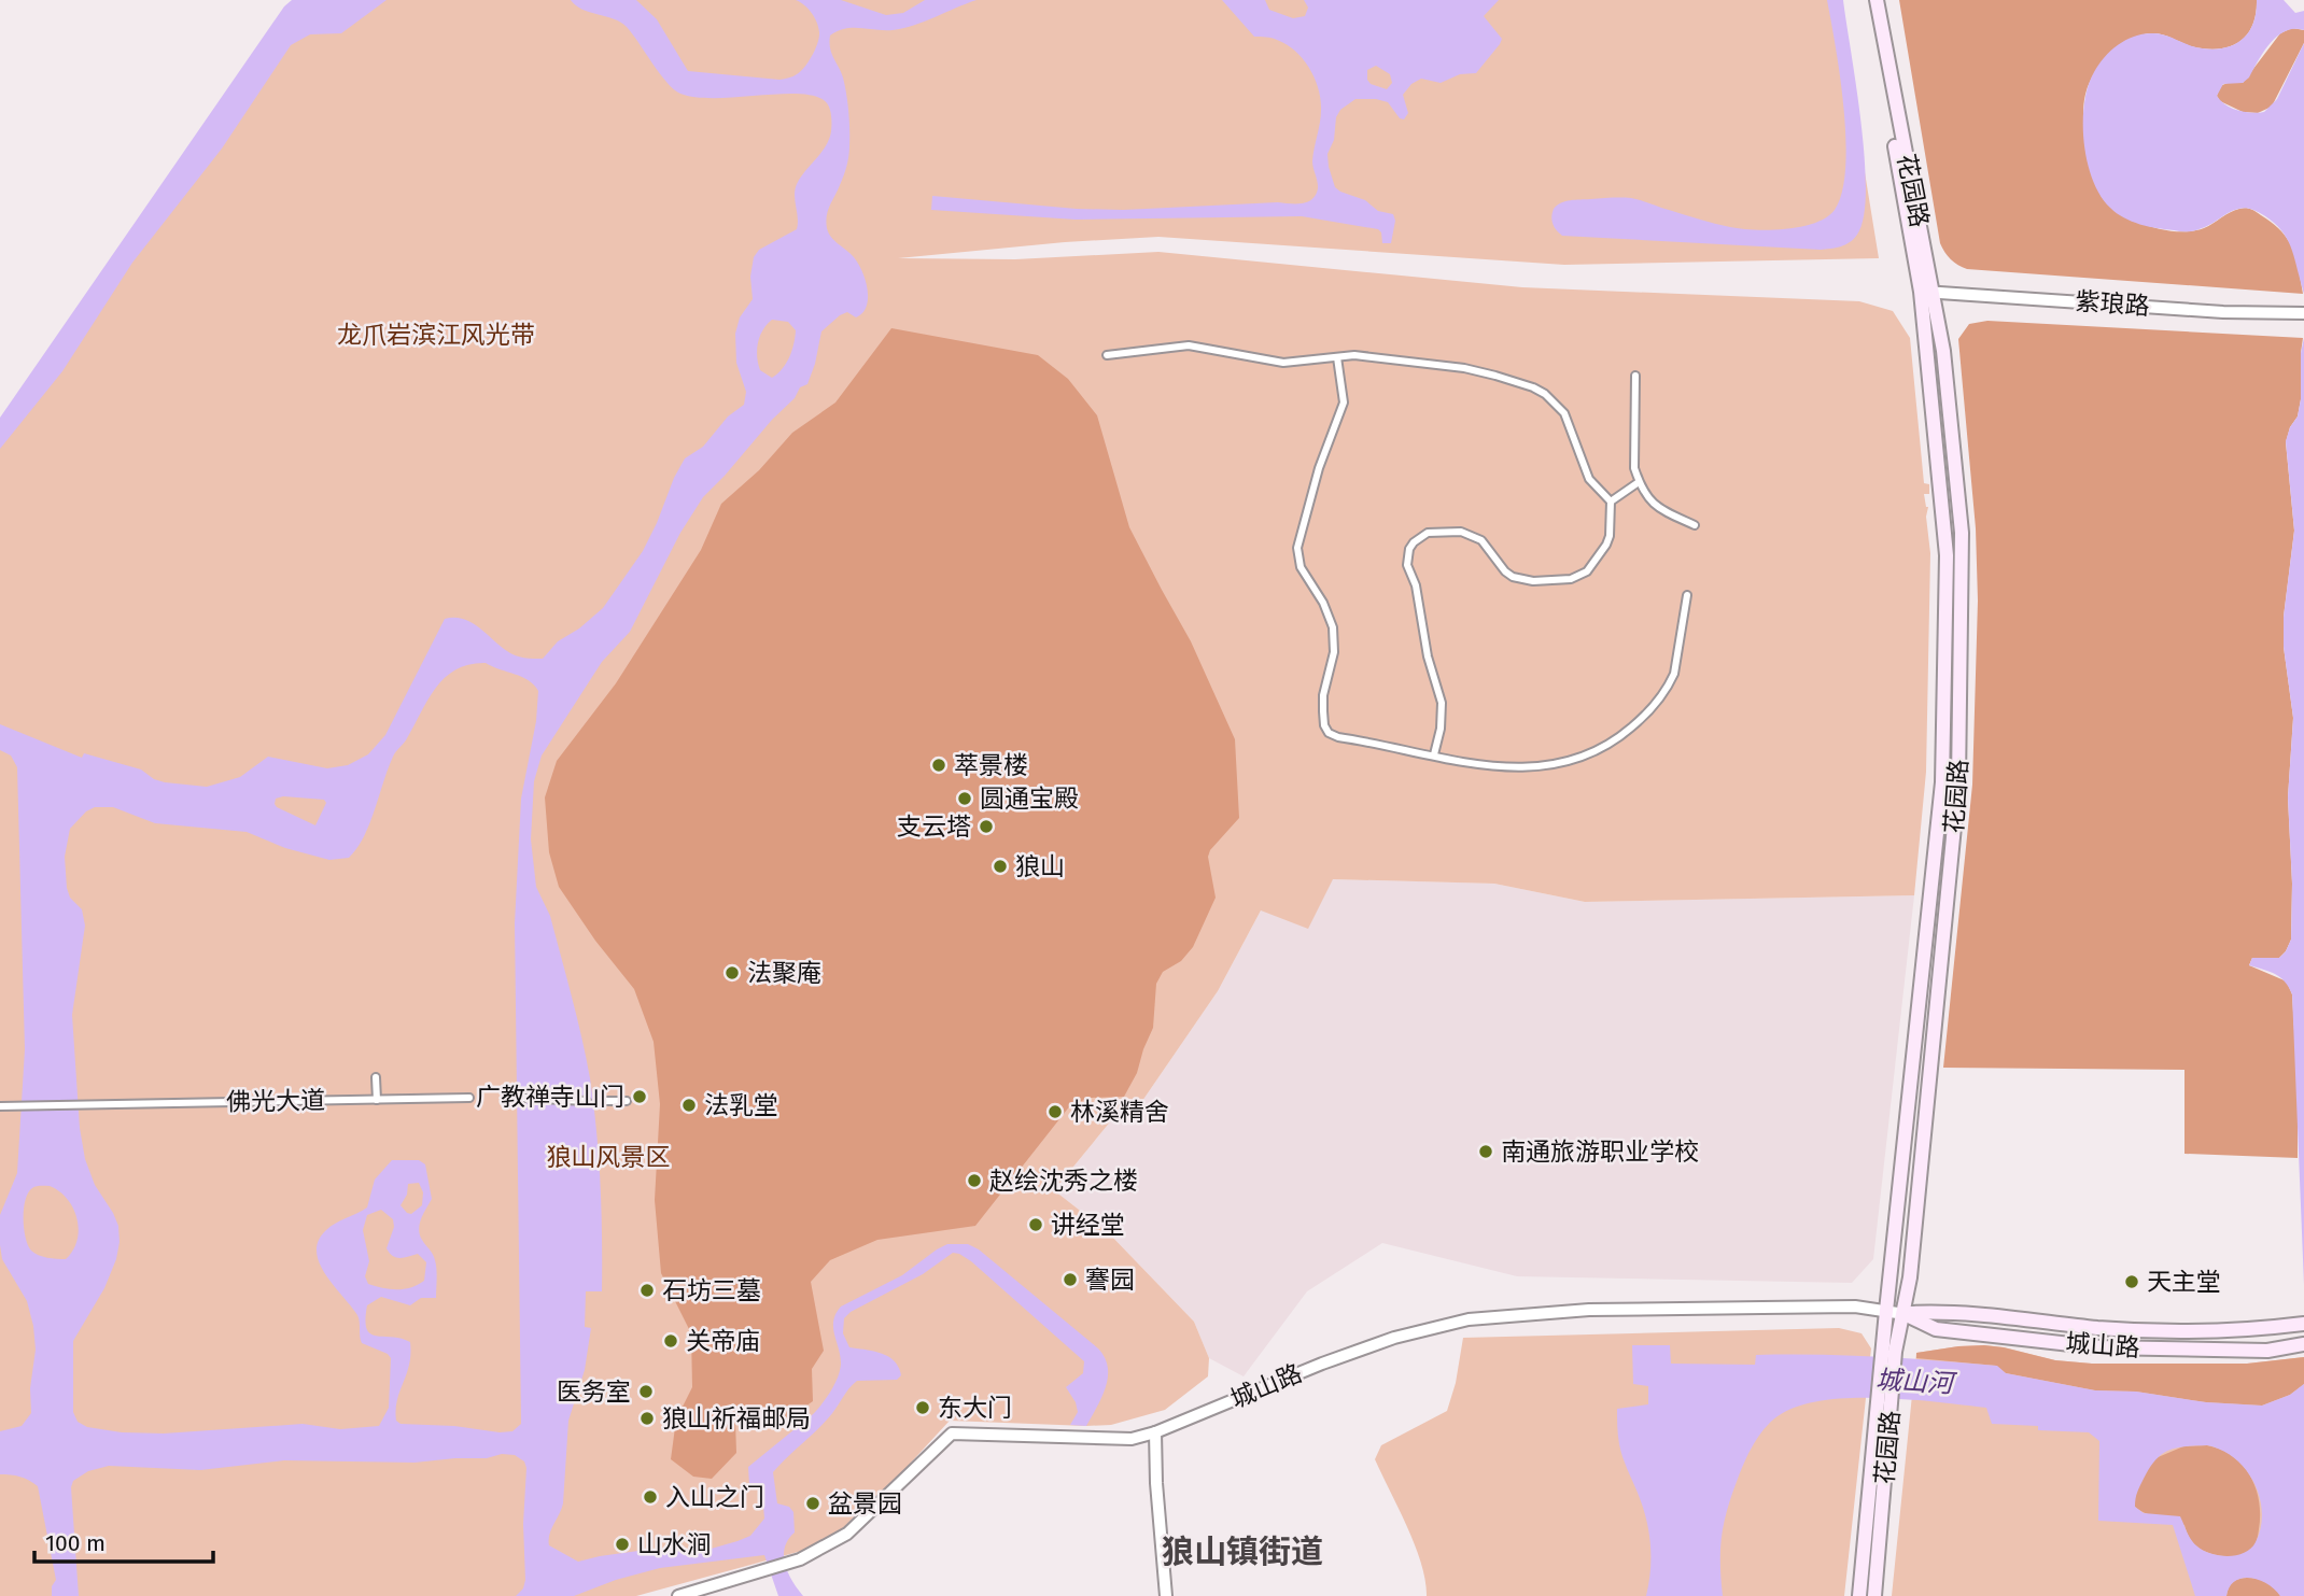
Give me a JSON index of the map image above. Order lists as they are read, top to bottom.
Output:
{
  "streets": {
    "main road": ["花园路", "城山路"],
    "street": ["紫琅路", "佛光大道"]
  },
  "crossings": [
    ["花园路", "紫琅路"],
    ["花园路", "城山路"]
  ],
  "districts": ["狼山镇街道"],
  "water": ["城山河"],
  "parks": ["龙爪岩滨江风光带", "狼山风景区"],
  "places": [
    "萃景楼",
    "圆通宝殿",
    "支云塔",
    "狼山",
    "法聚庵",
    "广教禅寺山门",
    "法乳堂",
    "林溪精舍",
    "南通旅游职业学校",
    "赵绘沈秀之楼",
    "讲经堂",
    "謇园",
    "天主堂",
    "石坊三墓",
    "关帝庙",
    "医务室",
    "东大门",
    "狼山祈福邮局",
    "入山之门",
    "盆景园",
    "山水涧"
  ],
  "scale_bar": "100 m"
}
